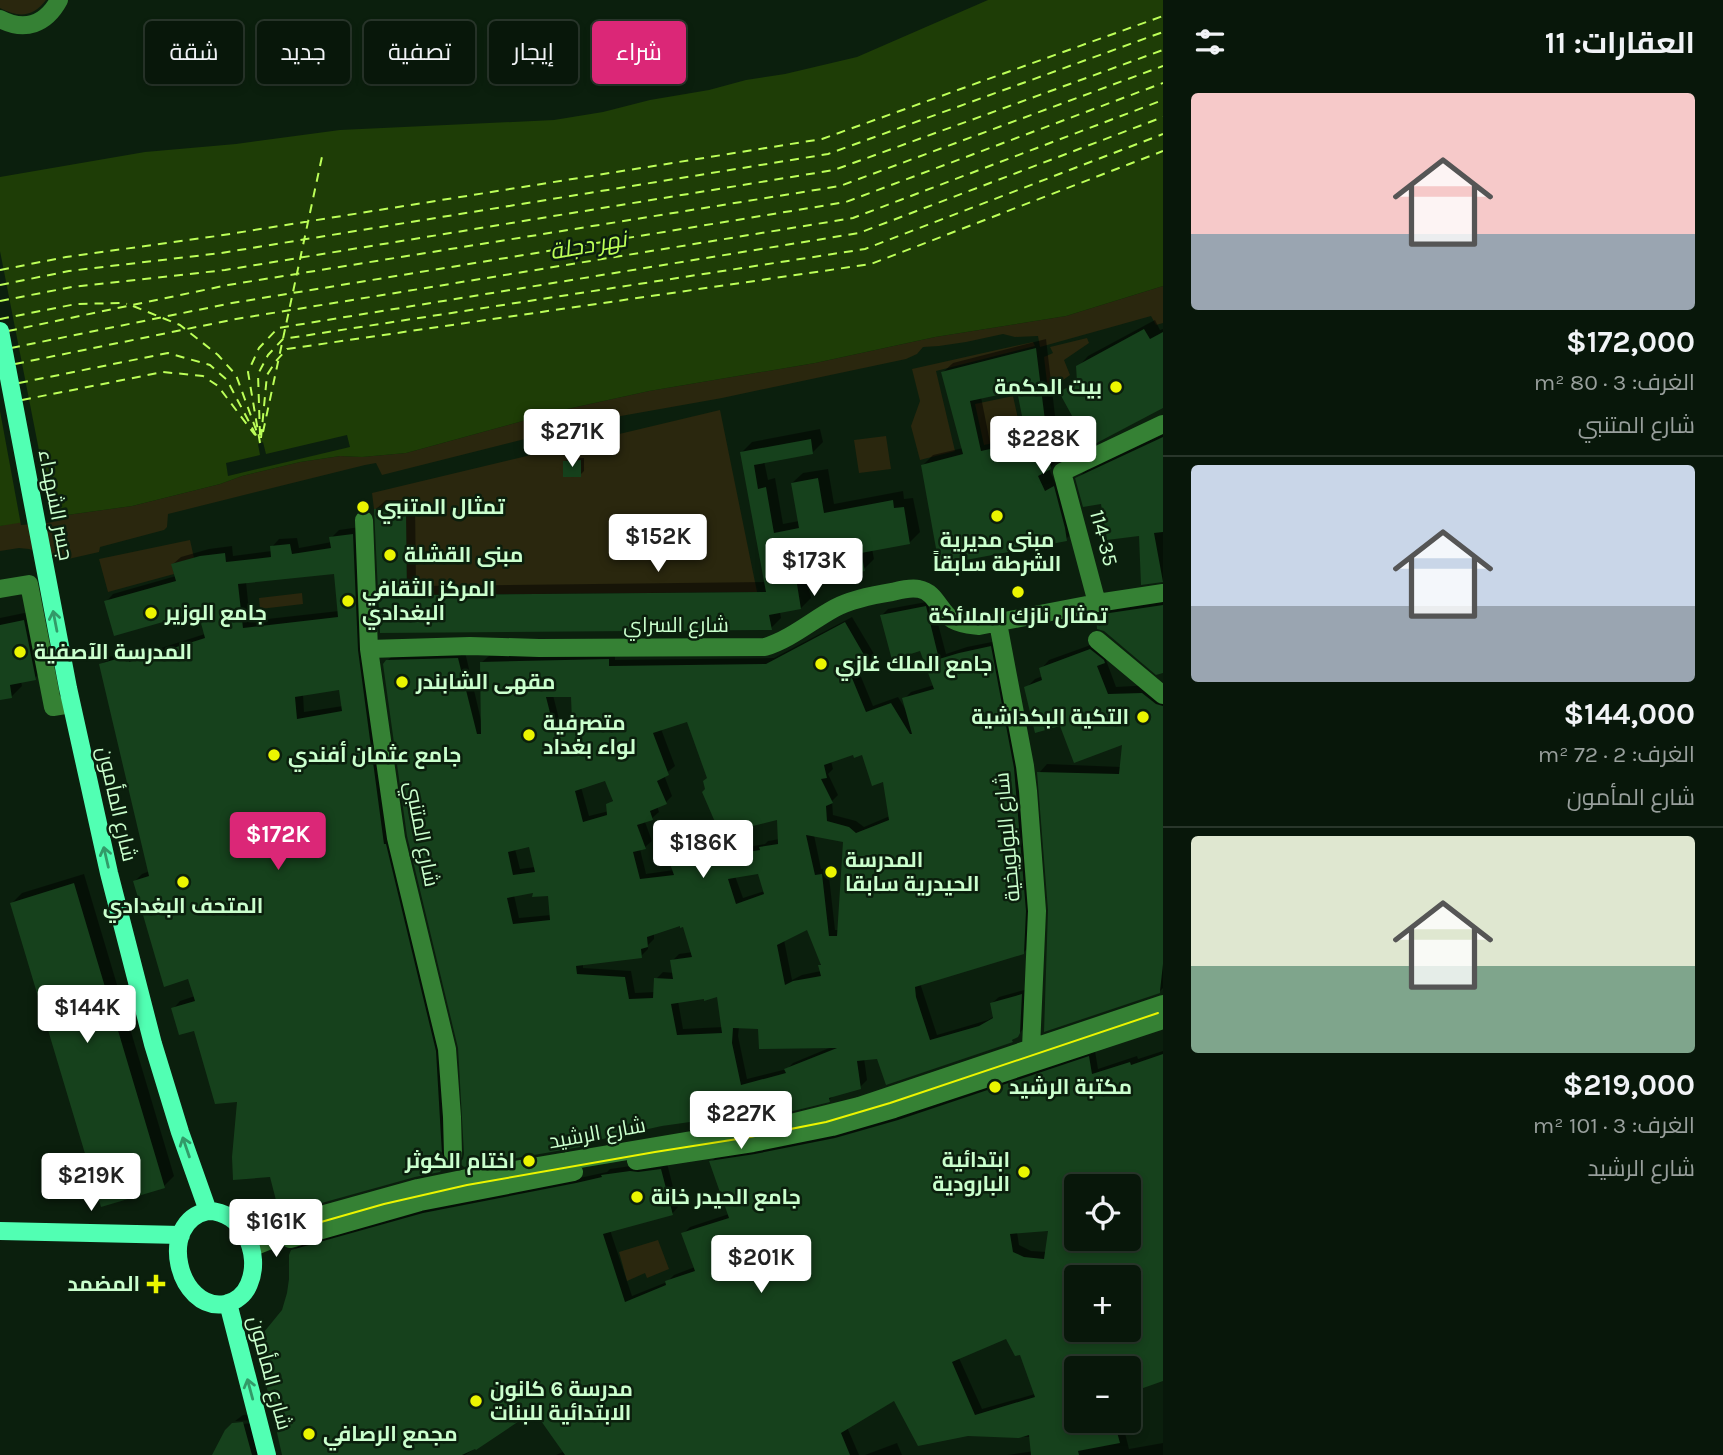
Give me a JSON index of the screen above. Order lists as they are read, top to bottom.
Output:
{
  "streets": {
    "main road": ["جسر الشهداء", "شارع المأمون"],
    "street": [
      "114-35",
      "شارع السراي",
      "شارع المتنبي",
      "شارع البولويخية",
      "شارع الرشيد"
    ]
  },
  "crossings": [
    ["جسر الشهداء", "شارع المأمون"],
    ["114-35", "شارع السراي"],
    ["شارع السراي", "شارع المتنبي"],
    ["شارع السراي", "شارع البولويخية"],
    ["شارع المأمون", "شارع الرشيد"],
    ["شارع المتنبي", "شارع الرشيد"],
    ["شارع البولويخية", "شارع الرشيد"]
  ],
  "one_way": ["جسر الشهداء", "شارع المأمون"],
  "water": ["نهر دجلة"],
  "places": {
    "other": [
      "بيت الحكمة",
      "تمثال المتنبي",
      "مبنى مديرية الشرطة سابقاً",
      "مبنى القشلة",
      "تمثال نازك الملائكة",
      "المركز الثقافي البغدادي",
      "جامع الوزير",
      "المدرسة الآصفية",
      "جامع الملك غازي",
      "مقهى الشابندر",
      "التكية البكداشية",
      "متصرفية لواء بغداد",
      "جامع عثمان أفندي",
      "المدرسة الحيدرية سابقا",
      "المتحف البغدادي",
      "مكتبة الرشيد",
      "اختام الكوثر",
      "ابتدائية البارودية",
      "جامع الحيدر خانة",
      "مدرسة 6 كانون الابتدائية للبنات",
      "مجمع الرصافي"
    ],
    "health": ["المضمد"]
  },
  "page": {
    "heading": "العقارات: 11",
    "chip": [
      "شراء",
      "إيجار",
      "تصفية",
      "جديد",
      "شقة"
    ],
    "list": [
      {
        "name": "$172,000",
        "note": "الغرف: 3 · 80 m² · شارع المتنبي"
      },
      {
        "name": "$144,000",
        "note": "الغرف: 2 · 72 m² · شارع المأمون"
      },
      {
        "name": "$219,000",
        "note": "الغرف: 3 · 101 m² · شارع الرشيد"
      }
    ],
    "price": [
      "$271K",
      "$228K",
      "$152K",
      "$173K",
      "$172K",
      "$186K",
      "$144K",
      "$227K",
      "$219K",
      "$161K",
      "$201K"
    ],
    "map_buttons": ["+", "−"]
  }
}
